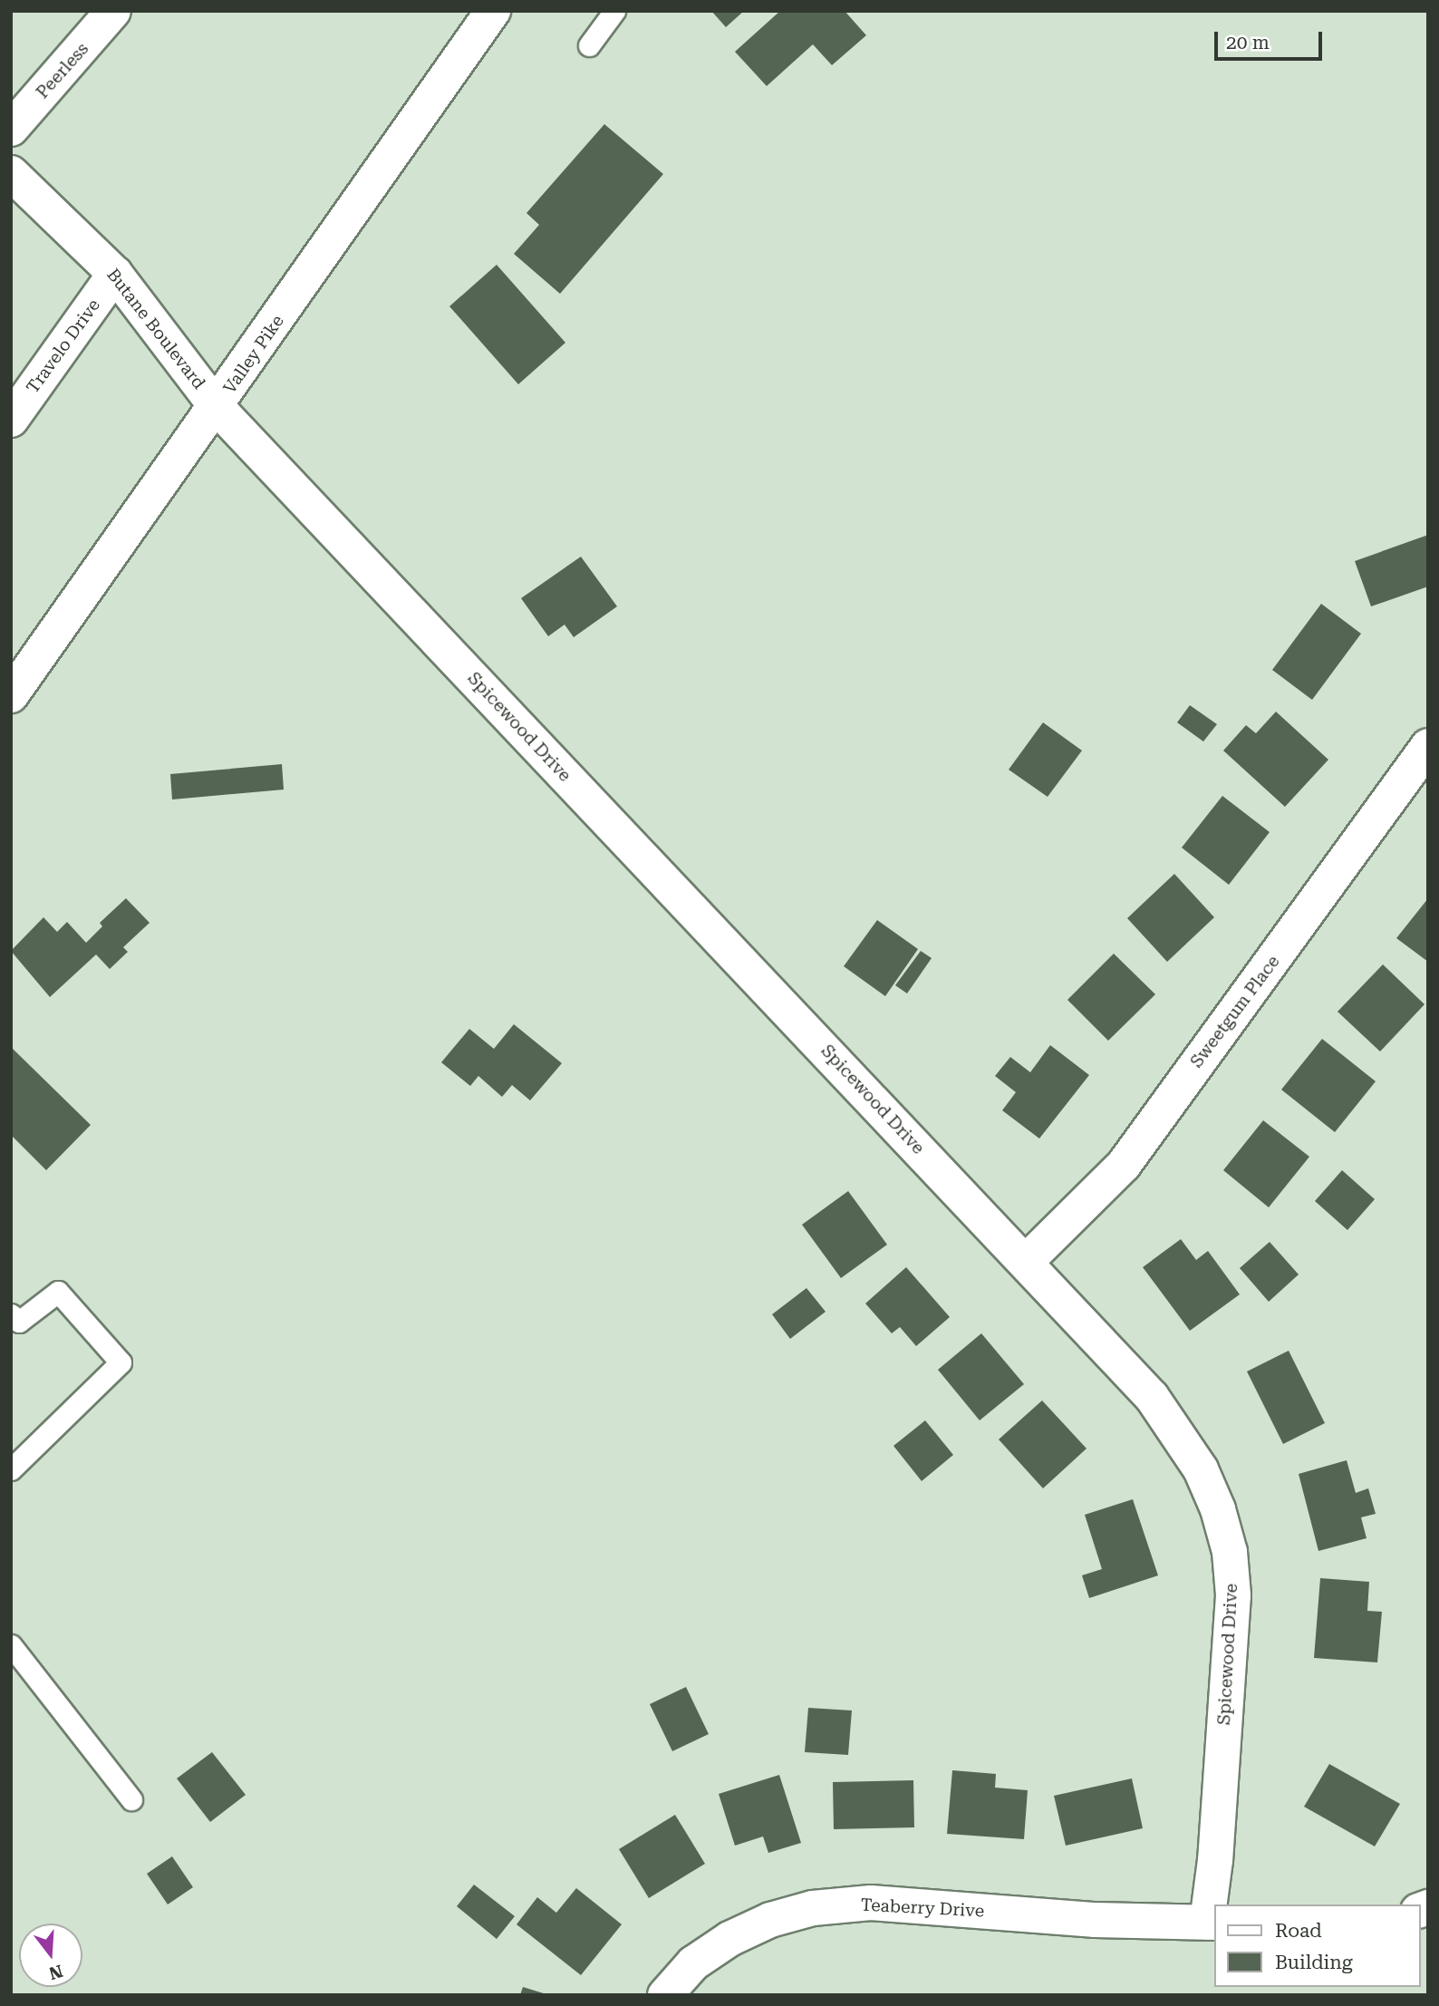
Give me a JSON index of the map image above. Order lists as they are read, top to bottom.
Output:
{
  "streets": {
    "street": [
      "Peerless",
      "Butane Boulevard",
      "Travelo Drive",
      "Valley Pike",
      "Spicewood Drive",
      "Sweetgum Place",
      "Teaberry Drive"
    ]
  },
  "crossings": [
    ["Butane Boulevard", "Travelo Drive"],
    ["Butane Boulevard", "Valley Pike"],
    ["Butane Boulevard", "Spicewood Drive"],
    ["Valley Pike", "Spicewood Drive"],
    ["Spicewood Drive", "Sweetgum Place"],
    ["Spicewood Drive", "Teaberry Drive"]
  ],
  "legend": ["Road", "Building"],
  "scale_bar": "20 m",
  "north": "bottom"
}
